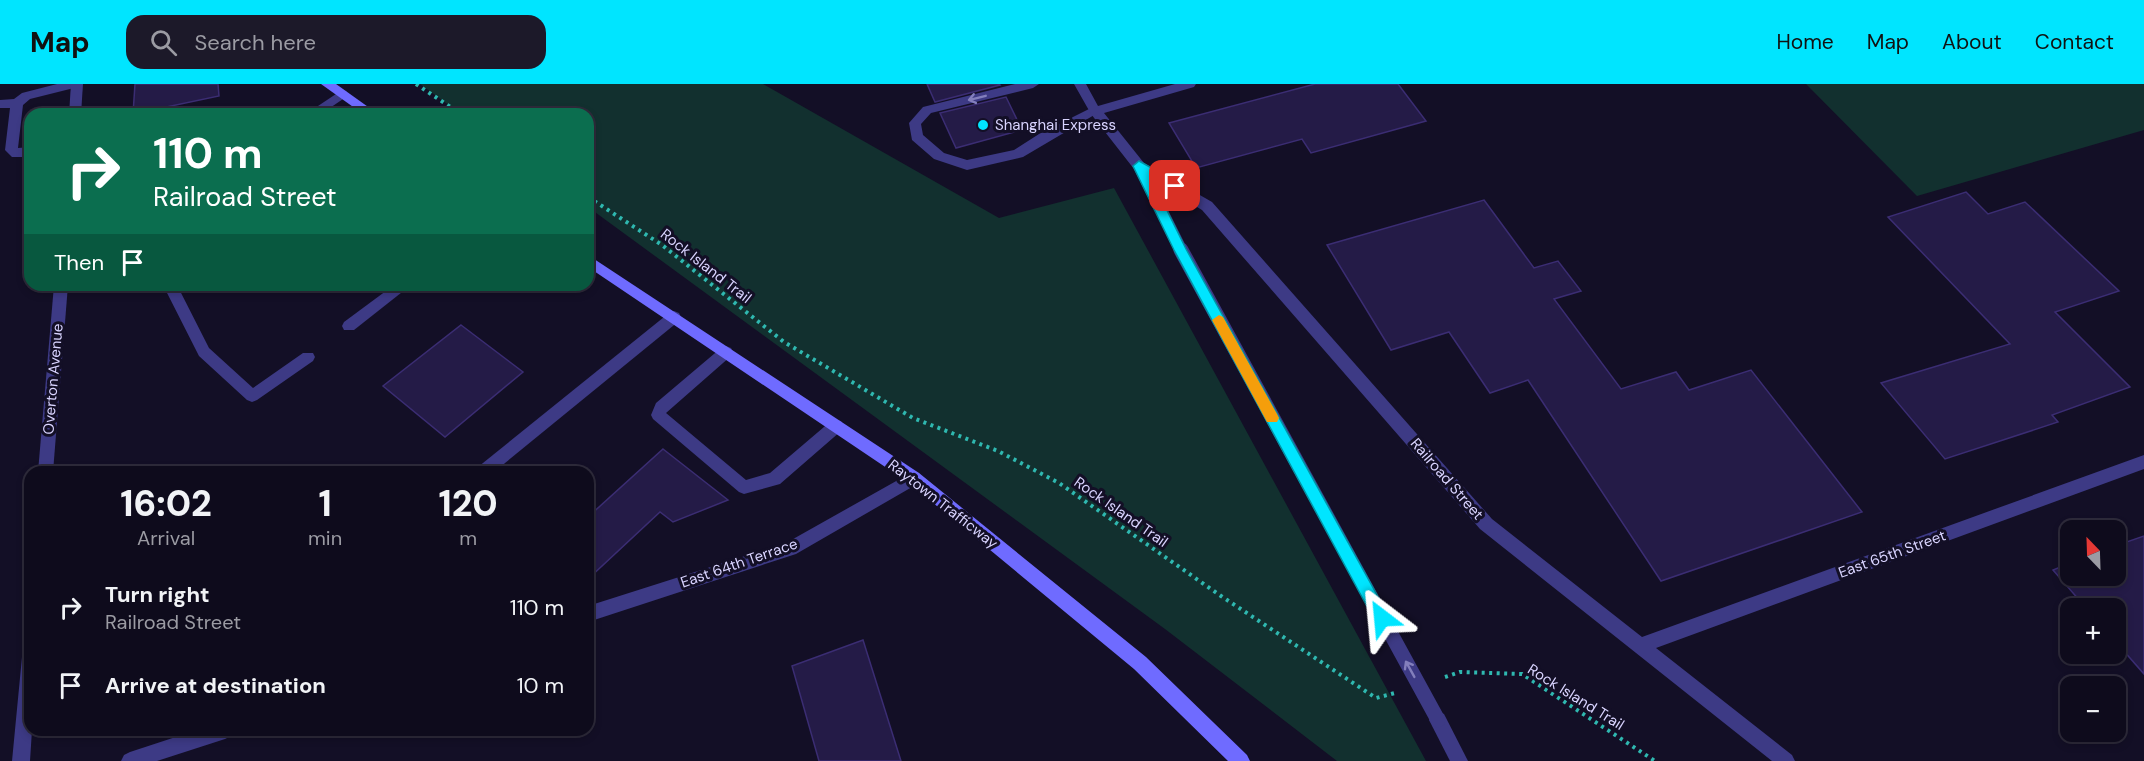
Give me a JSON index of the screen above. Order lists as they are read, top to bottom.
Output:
{
  "streets": {
    "main road": ["Raytown Trafficway"],
    "street": [
      "Overton Avenue",
      "Railroad Street",
      "East 65th Street",
      "East 64th Terrace"
    ],
    "path": ["Rock Island Trail"]
  },
  "crossings": [
    ["Railroad Street", "East 65th Street"],
    ["Raytown Trafficway", "East 64th Terrace"]
  ],
  "places": ["Shanghai Express"],
  "north": "top left",
  "page": {
    "header": "Map",
    "search": "Search here",
    "nav": [
      "Home",
      "Map",
      "About",
      "Contact"
    ],
    "turn": ["110 m", "Railroad Street"],
    "then": "Then",
    "eta": [
      "16:02",
      "Arrival",
      "1",
      "min",
      "120",
      "m"
    ],
    "map_buttons": ["+", "−"],
    "list": [
      {
        "name": "Turn right",
        "note": "Railroad Street",
        "value": "110 m"
      },
      {
        "name": "Arrive at destination",
        "value": "10 m"
      }
    ]
  }
}
